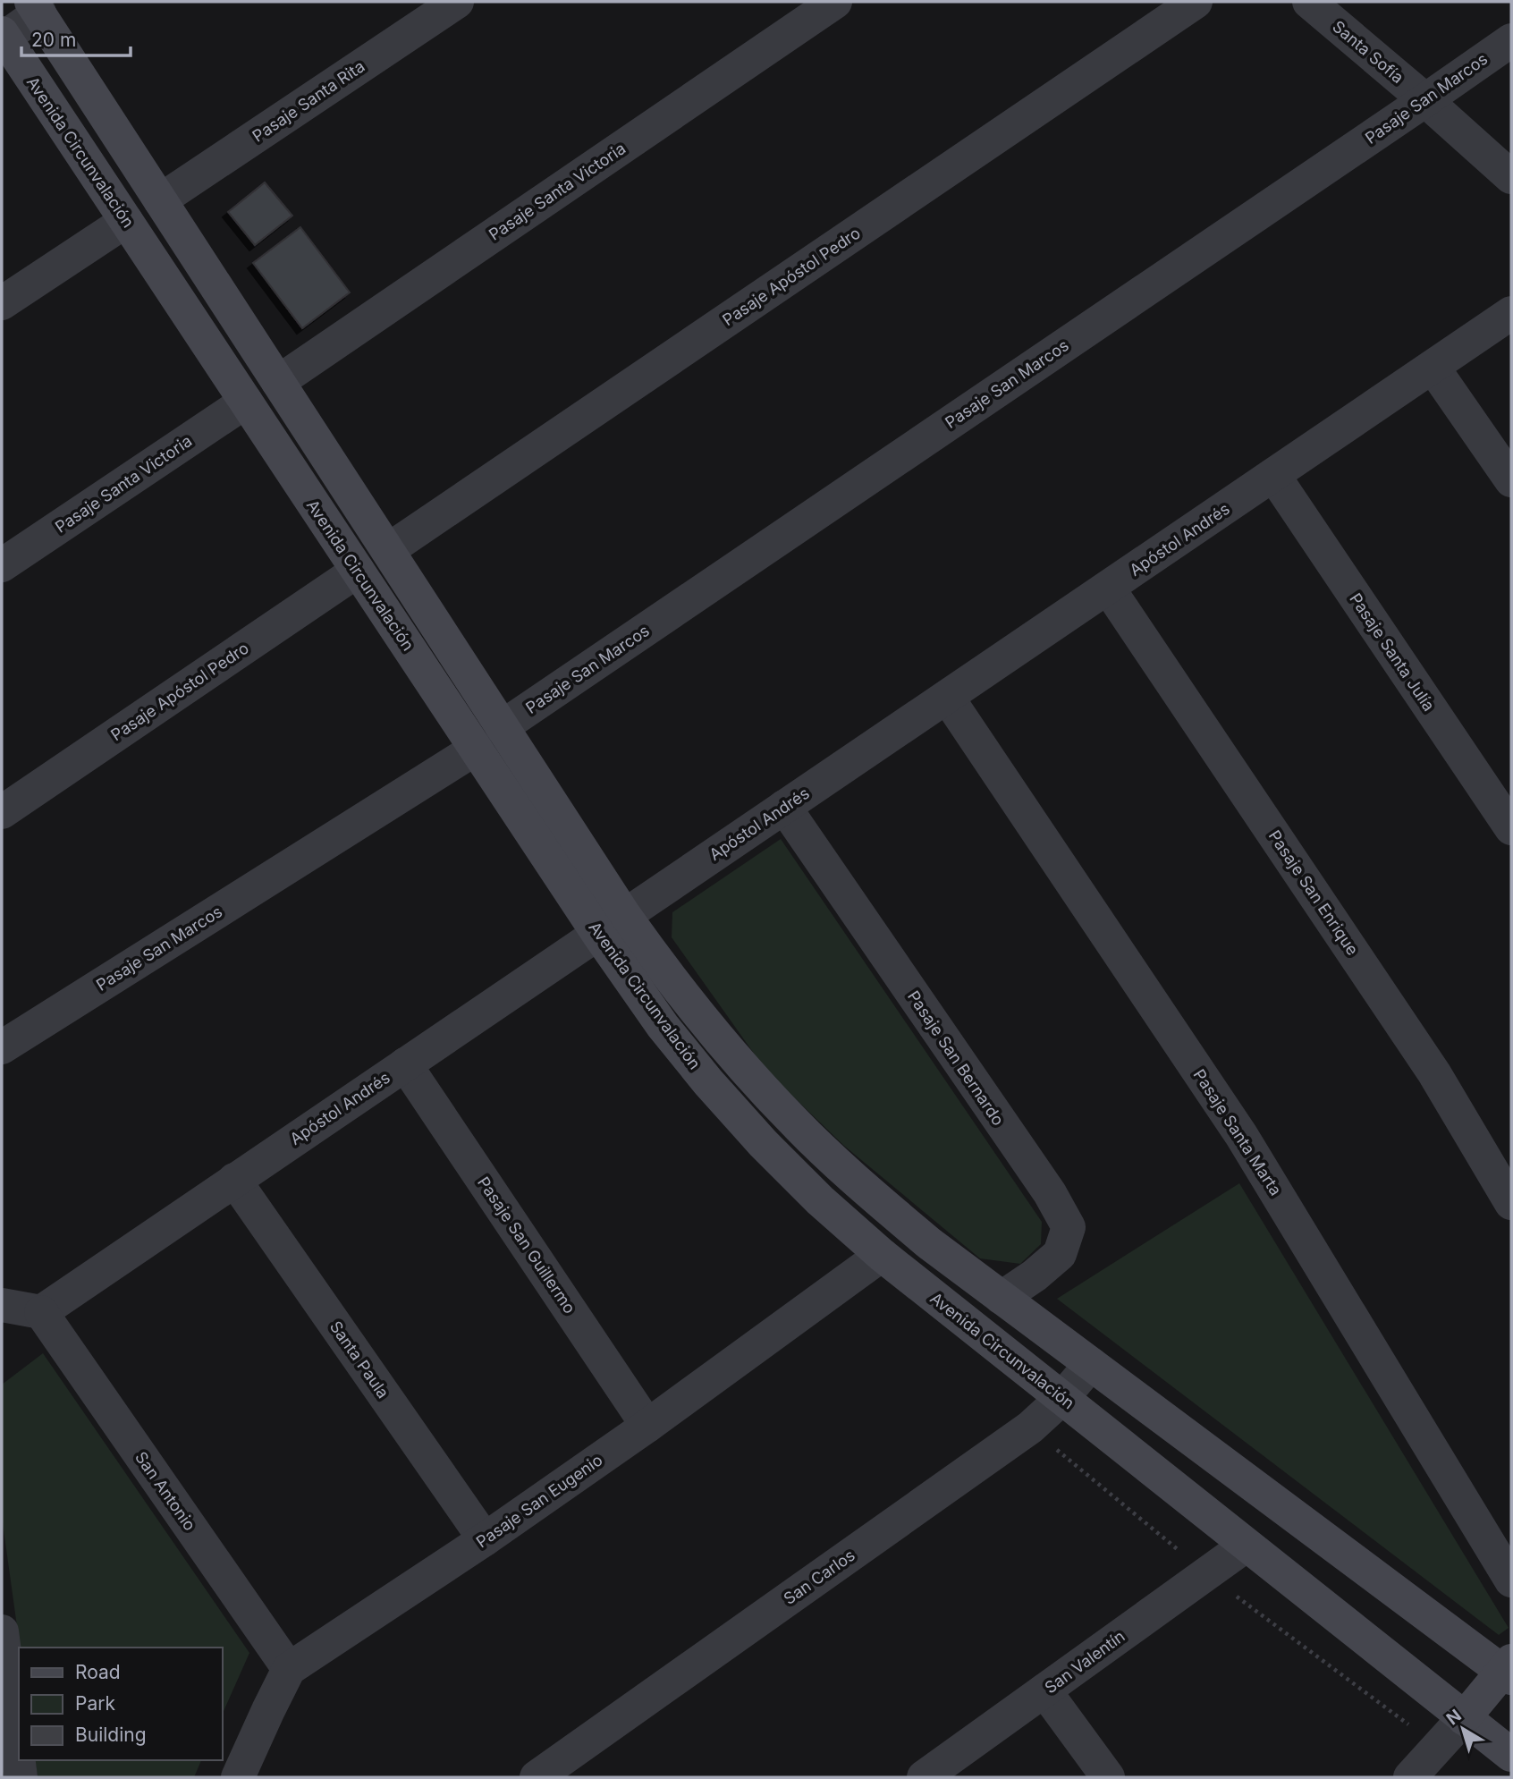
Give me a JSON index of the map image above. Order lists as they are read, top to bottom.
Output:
{
  "streets": {
    "street": [
      "Santa Sofía",
      "Pasaje San Marcos",
      "Pasaje Santa Rita",
      "Avenida Circunvalación",
      "Pasaje Santa Victoria",
      "Pasaje Apóstol Pedro",
      "Apóstol Andrés",
      "Pasaje Santa Julía",
      "Pasaje San Enrique",
      "Pasaje San Bernardo",
      "Pasaje Santa Marta",
      "Pasaje San Guillermo",
      "Santa Paula",
      "San Antonio",
      "Pasaje San Eugenio",
      "San Carlos",
      "San Valentín"
    ]
  },
  "crossings": [
    ["Santa Sofía", "Pasaje San Marcos"],
    ["Pasaje San Marcos", "Avenida Circunvalación"],
    ["Pasaje Santa Rita", "Avenida Circunvalación"],
    ["Avenida Circunvalación", "Pasaje Santa Victoria"],
    ["Avenida Circunvalación", "Pasaje Apóstol Pedro"],
    ["Avenida Circunvalación", "Apóstol Andrés"],
    ["Avenida Circunvalación", "Pasaje San Bernardo"],
    ["Avenida Circunvalación", "Pasaje San Eugenio"],
    ["Avenida Circunvalación", "San Carlos"],
    ["Avenida Circunvalación", "San Valentín"],
    ["Apóstol Andrés", "Pasaje Santa Julía"],
    ["Apóstol Andrés", "Pasaje San Enrique"],
    ["Apóstol Andrés", "Pasaje San Bernardo"],
    ["Apóstol Andrés", "Pasaje Santa Marta"],
    ["Apóstol Andrés", "Pasaje San Guillermo"],
    ["Apóstol Andrés", "Santa Paula"],
    ["Apóstol Andrés", "San Antonio"],
    ["Pasaje San Guillermo", "Pasaje San Eugenio"],
    ["Santa Paula", "Pasaje San Eugenio"],
    ["San Antonio", "Pasaje San Eugenio"]
  ],
  "legend": ["Road", "Park", "Building"],
  "scale_bar": "20 m",
  "north": "top left"
}
